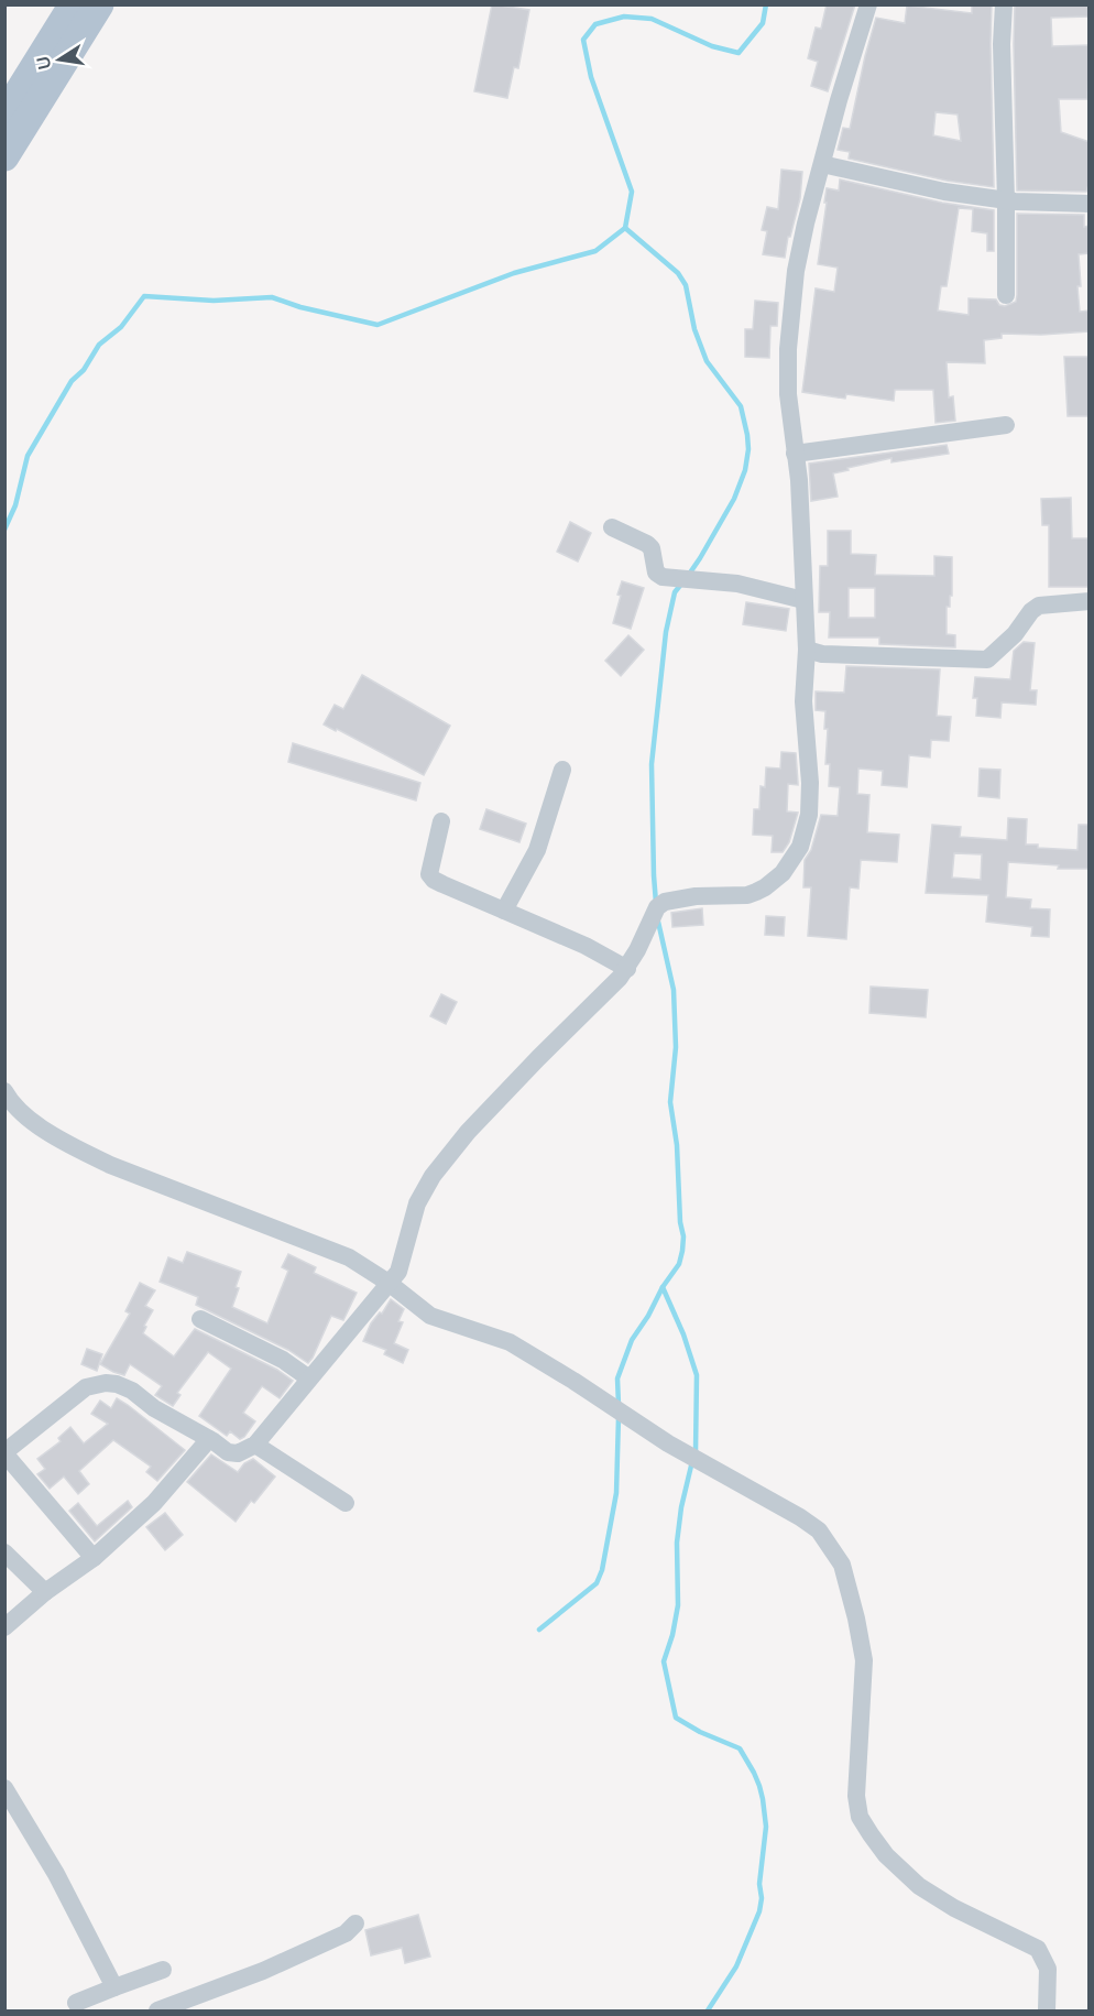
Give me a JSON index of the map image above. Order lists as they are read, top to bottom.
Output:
{
  "north": "left"
}
